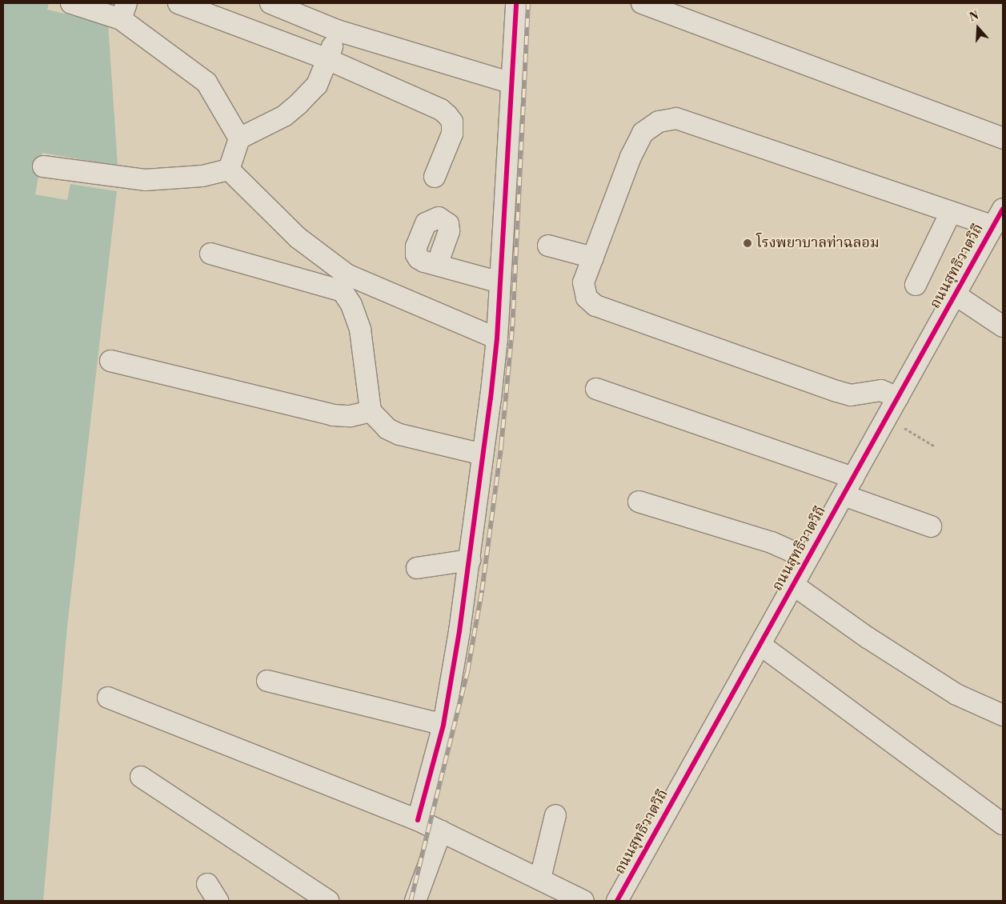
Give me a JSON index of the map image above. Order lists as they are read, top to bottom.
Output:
{
  "streets": {
    "street": ["ถนนสุทธิวาตวิถี"]
  },
  "places": ["โรงพยาบาลท่าฉลอม"],
  "north": "top"
}
